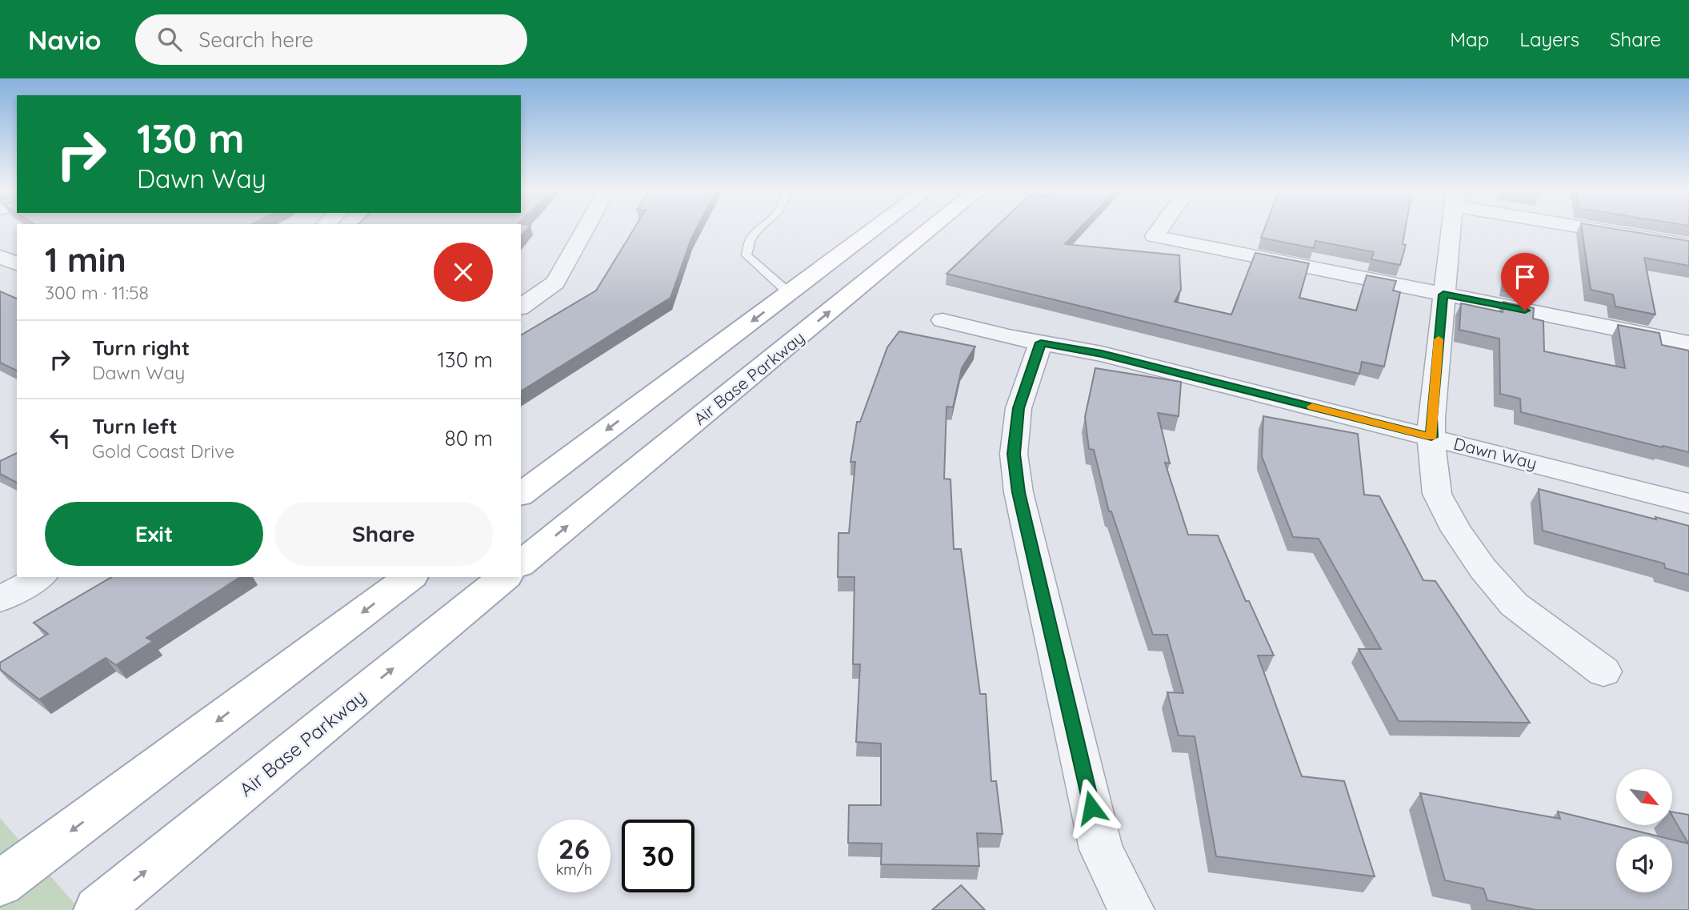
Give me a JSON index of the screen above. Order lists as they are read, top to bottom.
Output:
{
  "streets": {
    "main road": ["Air Base Parkway"],
    "street": ["Dawn Way"]
  },
  "north": "bottom right",
  "page": {
    "header": "Navio",
    "search": "Search here",
    "nav": ["Map", "Layers", "Share"],
    "turn": ["130 m", "Dawn Way"],
    "heading": ["1 min", "300 m · 11:58"],
    "list": [
      {
        "name": "Turn right",
        "note": "Dawn Way",
        "value": "130 m"
      },
      {
        "name": "Turn left",
        "note": "Gold Coast Drive",
        "value": "80 m"
      }
    ],
    "buttons": ["Exit", "Share"],
    "speed": "26 km/h",
    "limit": "30"
  }
}
